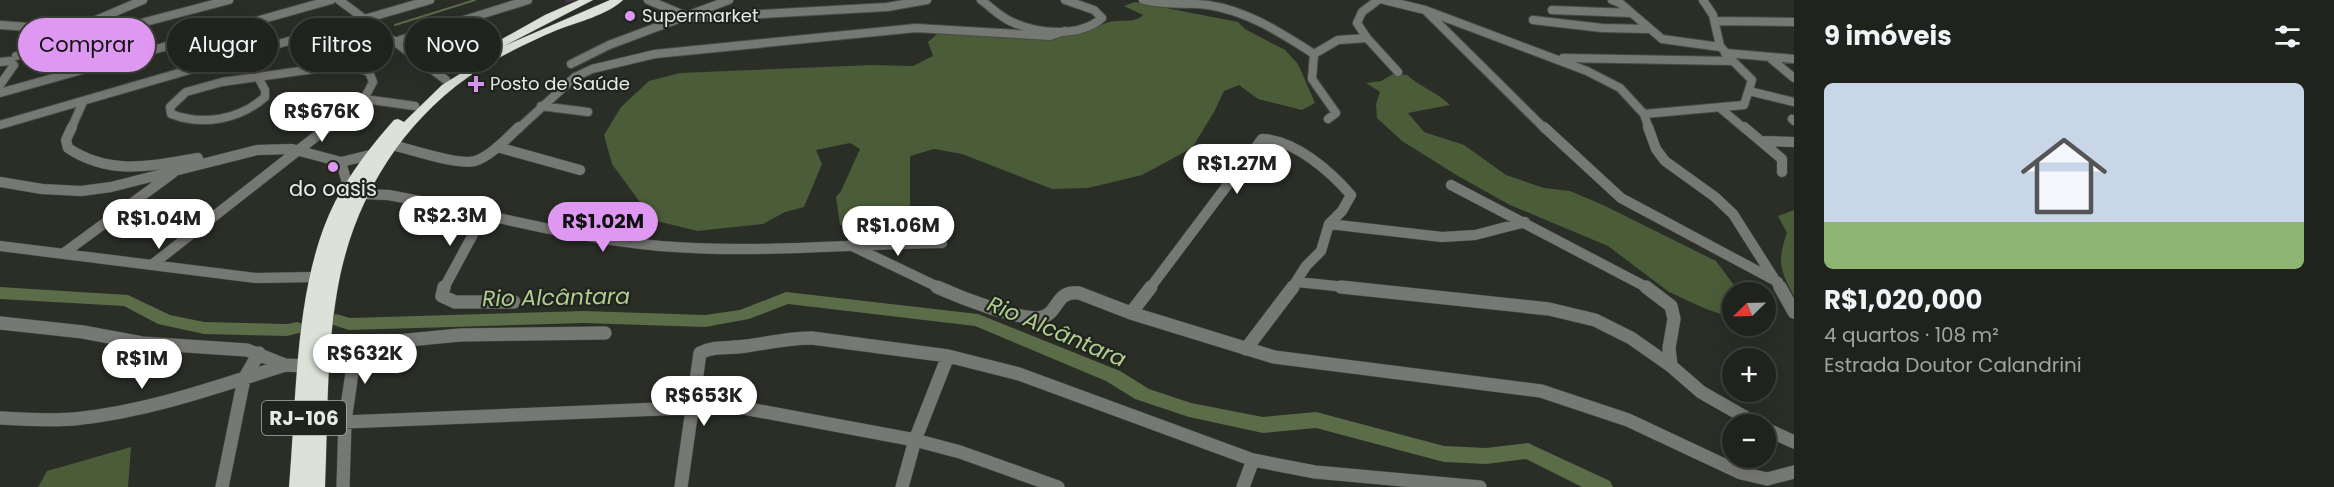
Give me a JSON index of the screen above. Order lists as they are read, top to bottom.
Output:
{
  "streets": {
    "highway": ["RJ-106"]
  },
  "water": ["Rio Alcântara"],
  "places": {
    "other": ["Supermarket", "do oasis"],
    "health": ["Posto de Saúde"]
  },
  "north": "bottom left",
  "page": {
    "heading": "9 imóveis",
    "chip": [
      "Comprar",
      "Alugar",
      "Filtros",
      "Novo"
    ],
    "list": [
      {
        "name": "R$1,020,000",
        "note": "4 quartos · 108 m² · Estrada Doutor Calandrini"
      }
    ],
    "price": [
      "R$676K",
      "R$1.27M",
      "R$2.3M",
      "R$1.04M",
      "R$1.02M",
      "R$1.06M",
      "R$632K",
      "R$1M",
      "R$653K"
    ],
    "map_buttons": ["+", "−"]
  }
}
